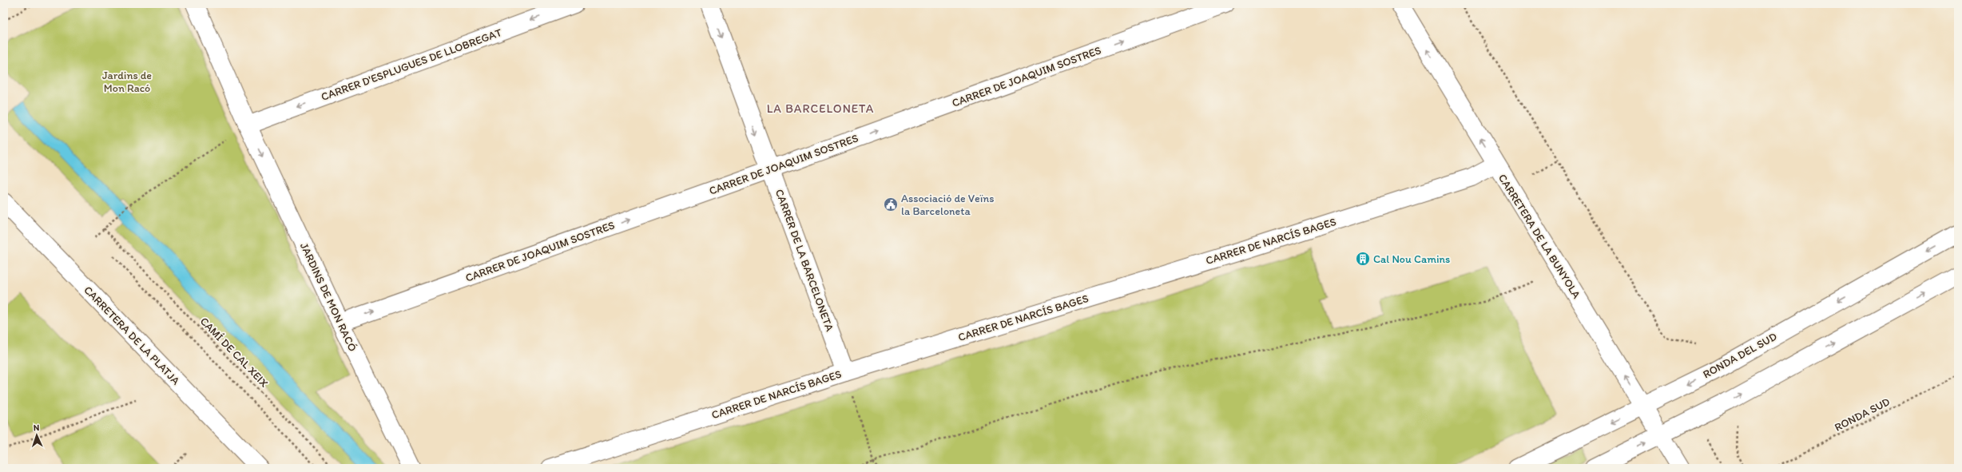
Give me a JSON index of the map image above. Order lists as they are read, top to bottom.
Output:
{
  "streets": {
    "street": [
      "CARRER D'ESPLUGUES DE LLOBREGAT",
      "CARRER DE JOAQUIM SOSTRES",
      "CARRETERA DE LA BUNYOLA",
      "CARRER DE NARCÍS BAGES",
      "CARRER DE LA BARCELONETA",
      "JARDINS DE MON RACÓ",
      "CARRETERA DE LA PLATJA",
      "RONDA DEL SUD"
    ],
    "path": ["CAMÍ DE CAL XEIX", "RONDA SUD"]
  },
  "crossings": [
    ["CARRER D'ESPLUGUES DE LLOBREGAT", "JARDINS DE MON RACÓ"],
    ["CARRER DE JOAQUIM SOSTRES", "CARRER DE LA BARCELONETA"],
    ["CARRER DE JOAQUIM SOSTRES", "JARDINS DE MON RACÓ"],
    ["CARRETERA DE LA BUNYOLA", "CARRER DE NARCÍS BAGES"],
    ["CARRETERA DE LA BUNYOLA", "RONDA DEL SUD"],
    ["CARRER DE NARCÍS BAGES", "CARRER DE LA BARCELONETA"]
  ],
  "one_way": [
    "CARRER D'ESPLUGUES DE LLOBREGAT",
    "CARRER DE JOAQUIM SOSTRES",
    "CARRETERA DE LA BUNYOLA",
    "CARRER DE LA BARCELONETA",
    "JARDINS DE MON RACÓ"
  ],
  "districts": ["LA BARCELONETA"],
  "parks": ["Jardins de Mon Racó"],
  "places": {
    "public building": ["Associació de Veïns la Barceloneta"],
    "building": ["Cal Nou Camins"]
  },
  "north": "top"
}
